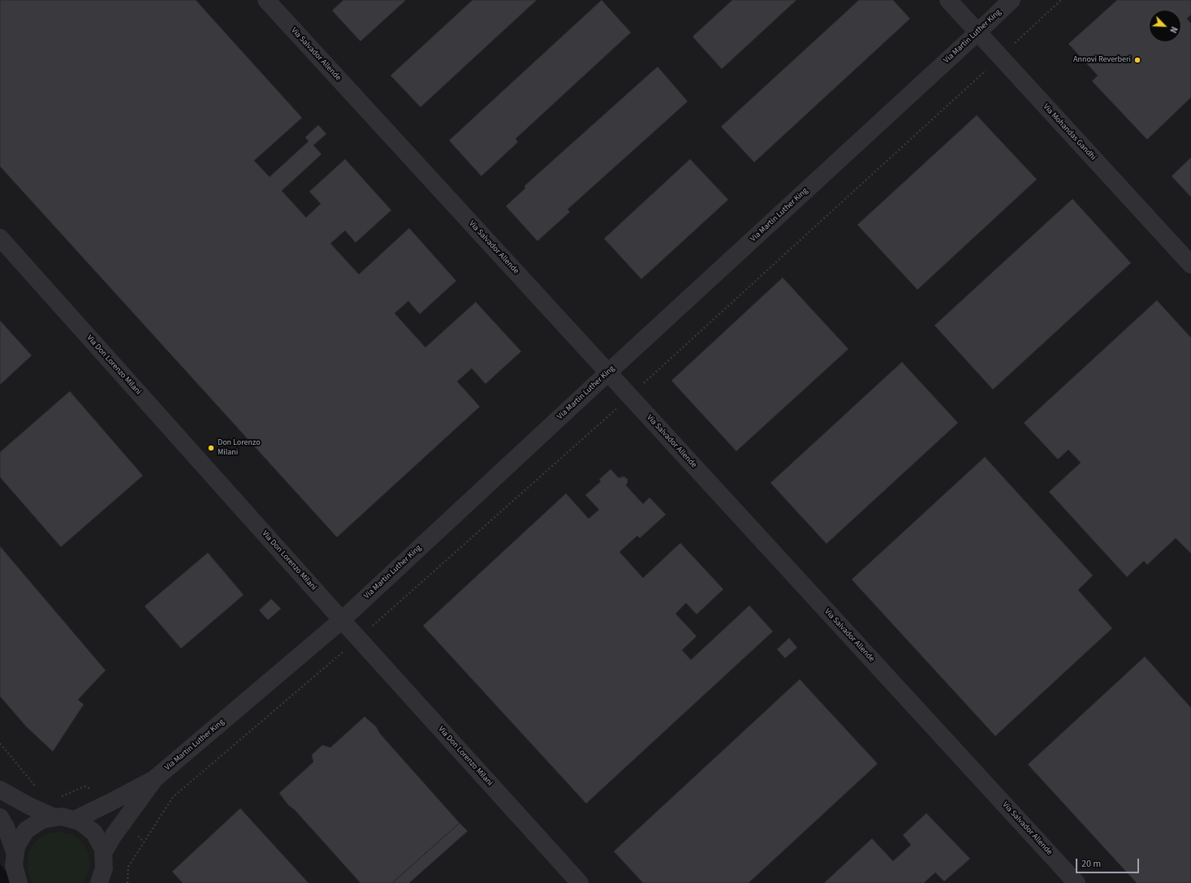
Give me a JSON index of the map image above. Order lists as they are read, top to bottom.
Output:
{
  "streets": {
    "street": [
      "Via Martin Luther King",
      "Via Salvador Allende",
      "Via Mohandas Gandhi",
      "Via Don Lorenzo Milani"
    ]
  },
  "crossings": [
    ["Via Martin Luther King", "Via Salvador Allende"],
    ["Via Martin Luther King", "Via Mohandas Gandhi"],
    ["Via Martin Luther King", "Via Don Lorenzo Milani"]
  ],
  "places": ["Annovi Reverberi", "Don Lorenzo Milani"],
  "scale_bar": "20 m",
  "north": "bottom right"
}
